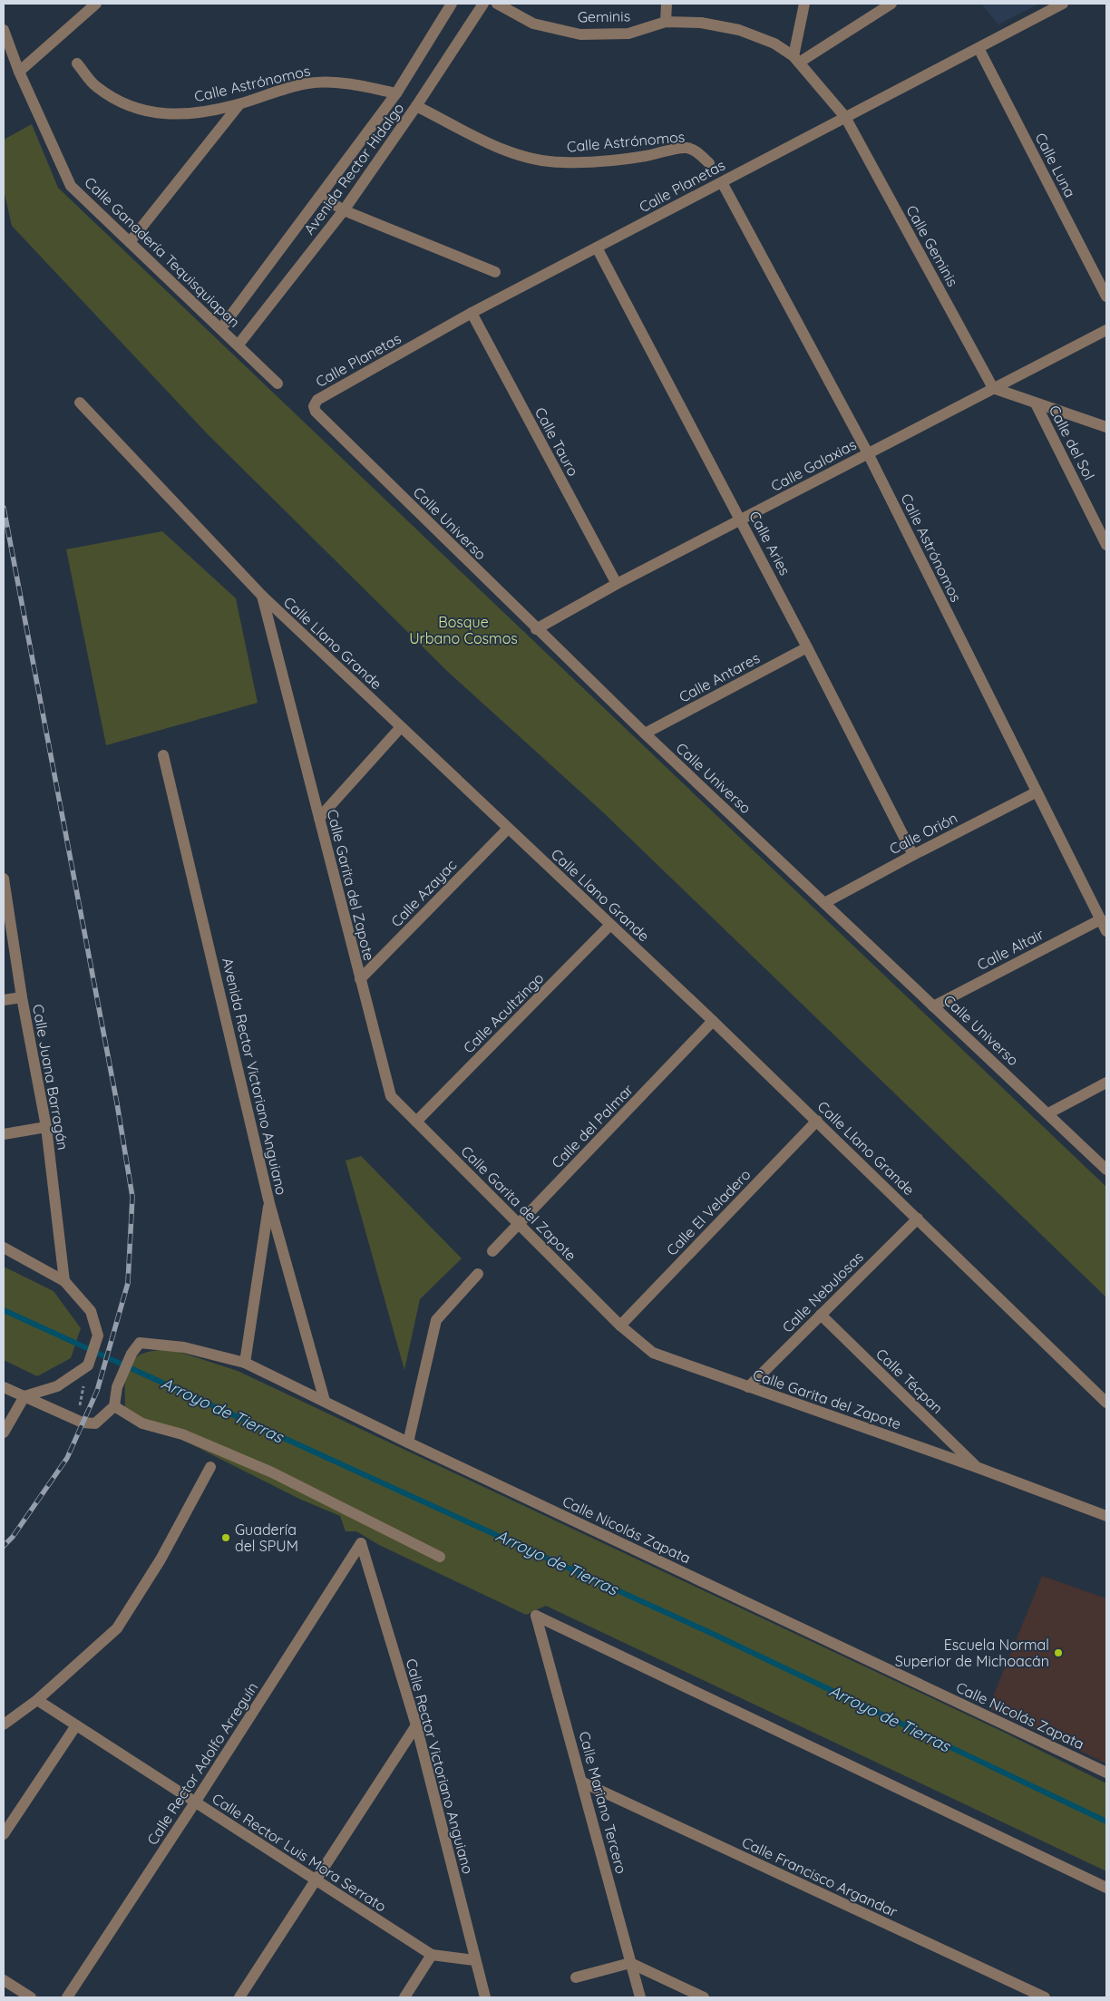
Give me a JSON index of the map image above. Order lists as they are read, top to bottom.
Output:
{
  "streets": {
    "street": [
      "Geminis",
      "Calle Astrónomos",
      "Calle Luna",
      "Avenida Rector Hidalgo",
      "Calle Planetas",
      "Calle Geminis",
      "Calle Ganadería Tequisquiapan",
      "Calle Tauro",
      "Calle del Sol",
      "Calle Galaxias",
      "Calle Universo",
      "Calle Aries",
      "Calle Llano Grande",
      "Calle Antares",
      "Calle Orión",
      "Calle Garita del Zapote",
      "Calle Azayac",
      "Calle Altair",
      "Calle Acultzingo",
      "Avenida Rector Victoriano Anguiano",
      "Calle Juana Barragán",
      "Calle del Palmar",
      "Calle El Veladero",
      "Calle Nebulosas",
      "Calle Técpan",
      "Calle Nicolás Zapata",
      "Calle Rector Adolfo Arreguín",
      "Calle Rector Victoriano Anguiano",
      "Calle Mariano Tercero",
      "Calle Rector Luis Mora Serrato",
      "Calle Francisco Argandar"
    ]
  },
  "crossings": [
    ["Geminis", "Calle Planetas"],
    ["Geminis", "Calle Geminis"],
    ["Calle Astrónomos", "Avenida Rector Hidalgo"],
    ["Calle Astrónomos", "Calle Planetas"],
    ["Calle Astrónomos", "Calle Galaxias"],
    ["Calle Astrónomos", "Calle Orión"],
    ["Calle Astrónomos", "Calle Altair"],
    ["Calle Luna", "Calle Planetas"],
    ["Avenida Rector Hidalgo", "Calle Ganadería Tequisquiapan"],
    ["Calle Planetas", "Calle Geminis"],
    ["Calle Planetas", "Calle Tauro"],
    ["Calle Planetas", "Calle Universo"],
    ["Calle Planetas", "Calle Aries"],
    ["Calle Geminis", "Calle Galaxias"],
    ["Calle Tauro", "Calle Galaxias"],
    ["Calle Galaxias", "Calle Universo"],
    ["Calle Galaxias", "Calle Aries"],
    ["Calle Universo", "Calle Antares"],
    ["Calle Universo", "Calle Orión"],
    ["Calle Universo", "Calle Altair"],
    ["Calle Aries", "Calle Antares"],
    ["Calle Aries", "Calle Orión"],
    ["Calle Llano Grande", "Calle Garita del Zapote"],
    ["Calle Llano Grande", "Calle Azayac"],
    ["Calle Llano Grande", "Calle Acultzingo"],
    ["Calle Llano Grande", "Calle del Palmar"],
    ["Calle Llano Grande", "Calle El Veladero"],
    ["Calle Llano Grande", "Calle Nebulosas"],
    ["Calle Garita del Zapote", "Calle Azayac"],
    ["Calle Garita del Zapote", "Calle Acultzingo"],
    ["Calle Garita del Zapote", "Calle del Palmar"],
    ["Calle Garita del Zapote", "Calle El Veladero"],
    ["Calle Garita del Zapote", "Calle Nebulosas"],
    ["Calle Garita del Zapote", "Calle Técpan"],
    ["Avenida Rector Victoriano Anguiano", "Calle Nicolás Zapata"],
    ["Calle Nebulosas", "Calle Técpan"],
    ["Calle Rector Adolfo Arreguín", "Calle Rector Victoriano Anguiano"],
    ["Calle Rector Adolfo Arreguín", "Calle Rector Luis Mora Serrato"],
    ["Calle Mariano Tercero", "Calle Francisco Argandar"]
  ],
  "water": ["Arroyo de Tierras"],
  "parks": ["Bosque Urbano Cosmos"],
  "places": ["Guadería del SPUM", "Escuela Normal Superior de Michoacán"]
}
